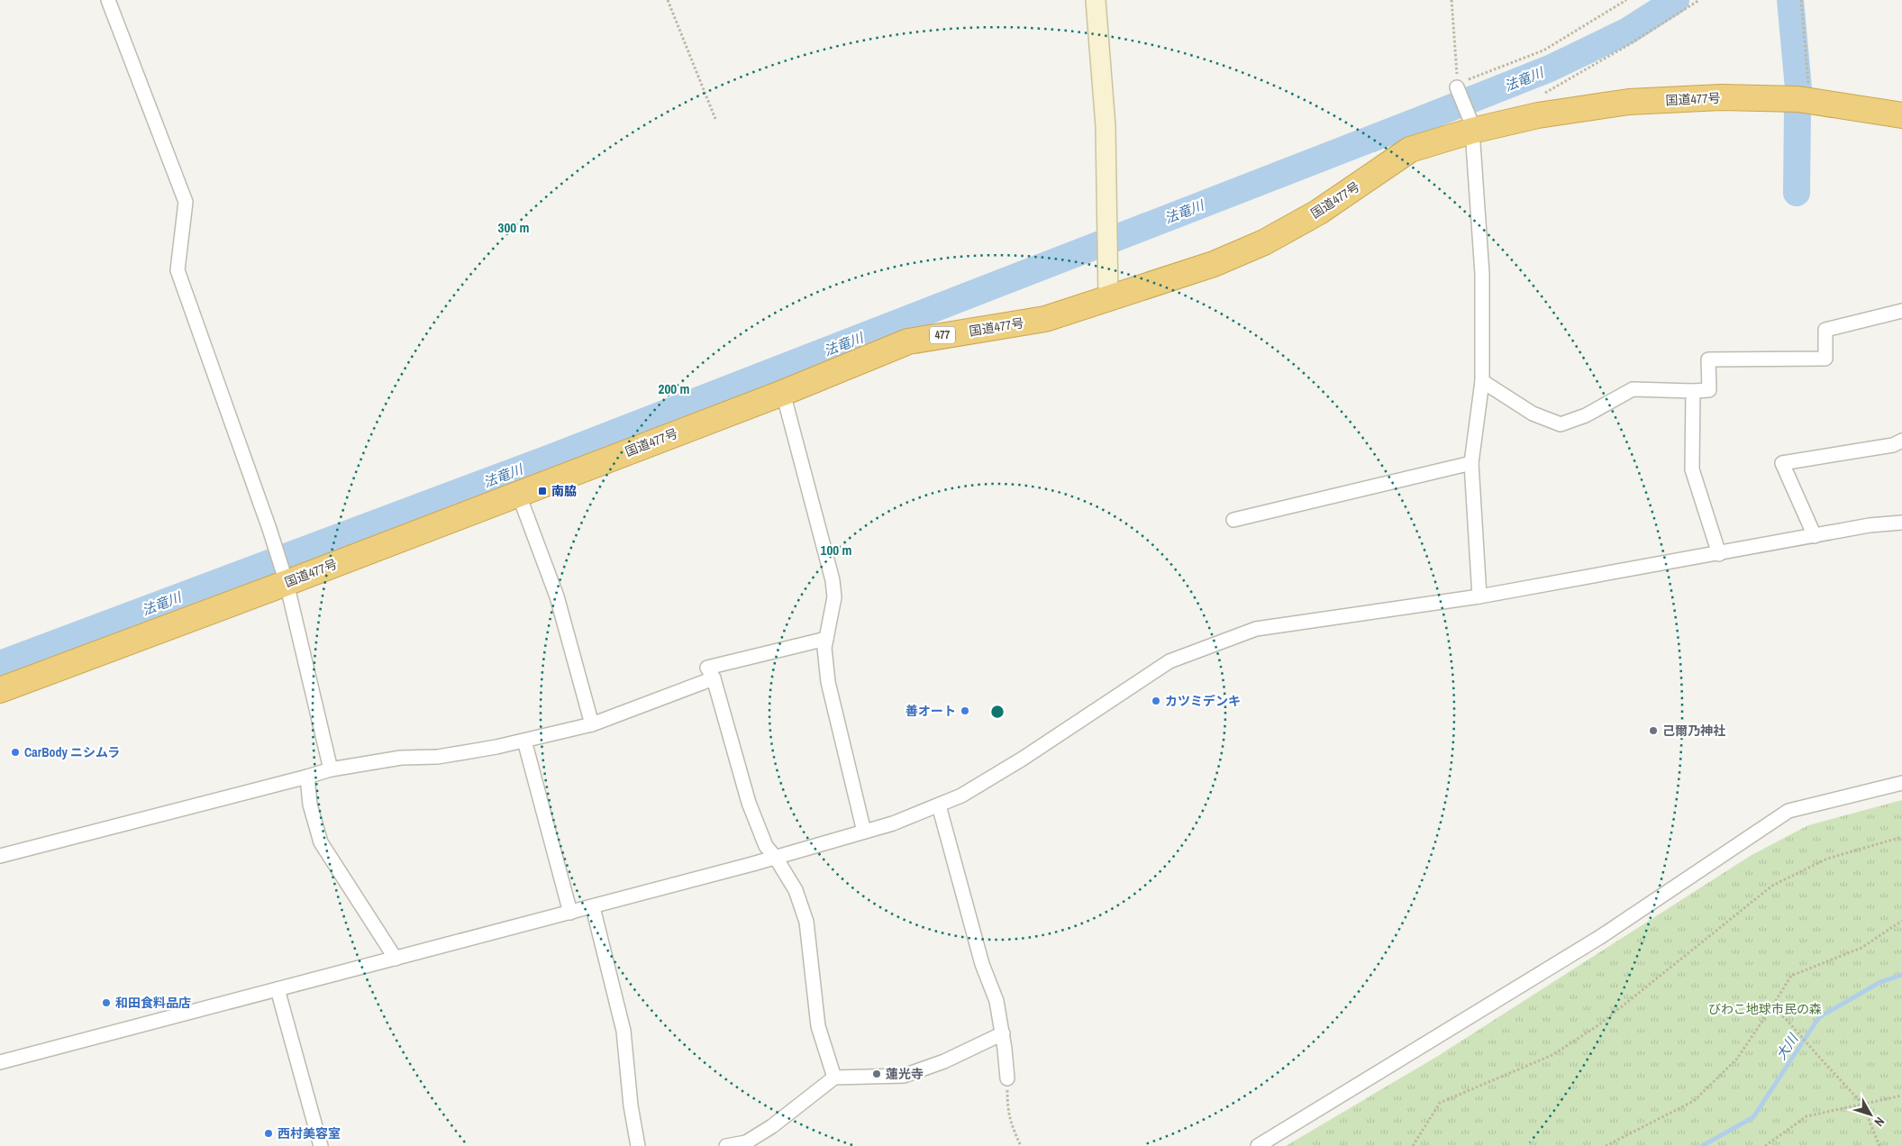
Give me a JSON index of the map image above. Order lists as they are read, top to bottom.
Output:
{
  "streets": {
    "highway": ["国道477号", "477"]
  },
  "water": ["法竜川", "大川"],
  "parks": ["びわこ地球市民の森"],
  "places": {
    "transit": ["南脇"],
    "other": [
      "カツミデンキ",
      "善オート",
      "己爾乃神社",
      "CarBody ニシムラ",
      "和田食料品店",
      "蓮光寺",
      "西村美容室"
    ]
  },
  "north": "bottom right",
  "rings": ["300 m", "200 m", "100 m"]
}
